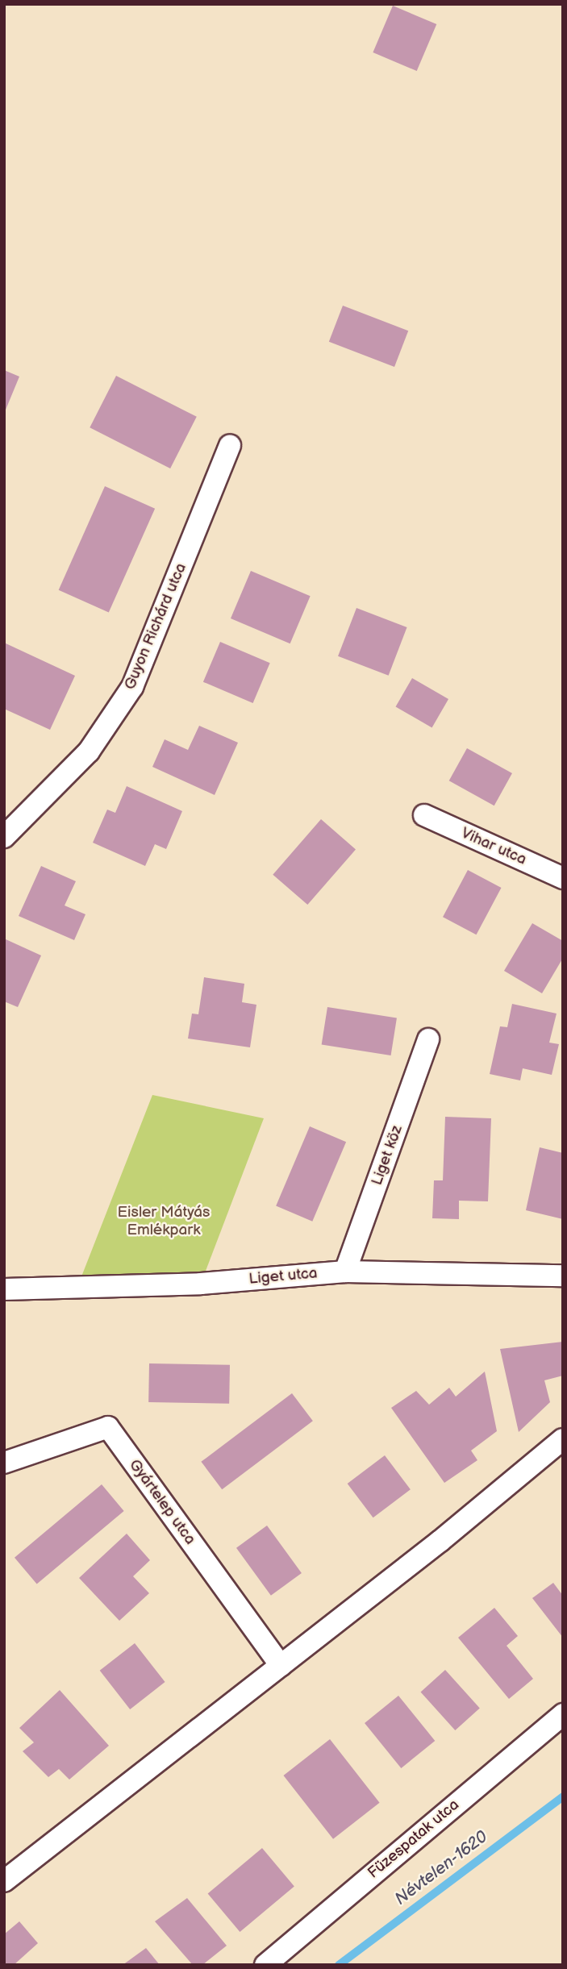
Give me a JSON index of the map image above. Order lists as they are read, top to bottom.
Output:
{
  "streets": {
    "street": [
      "Guyon Richárd utca",
      "Vihar utca",
      "Liget köz",
      "Liget utca",
      "Gyártelep utca",
      "Füzespatak utca"
    ]
  },
  "crossings": [
    ["Liget köz", "Liget utca"]
  ],
  "water": ["Névtelen-1620"],
  "parks": ["Eisler Mátyás Emlékpark"]
}
